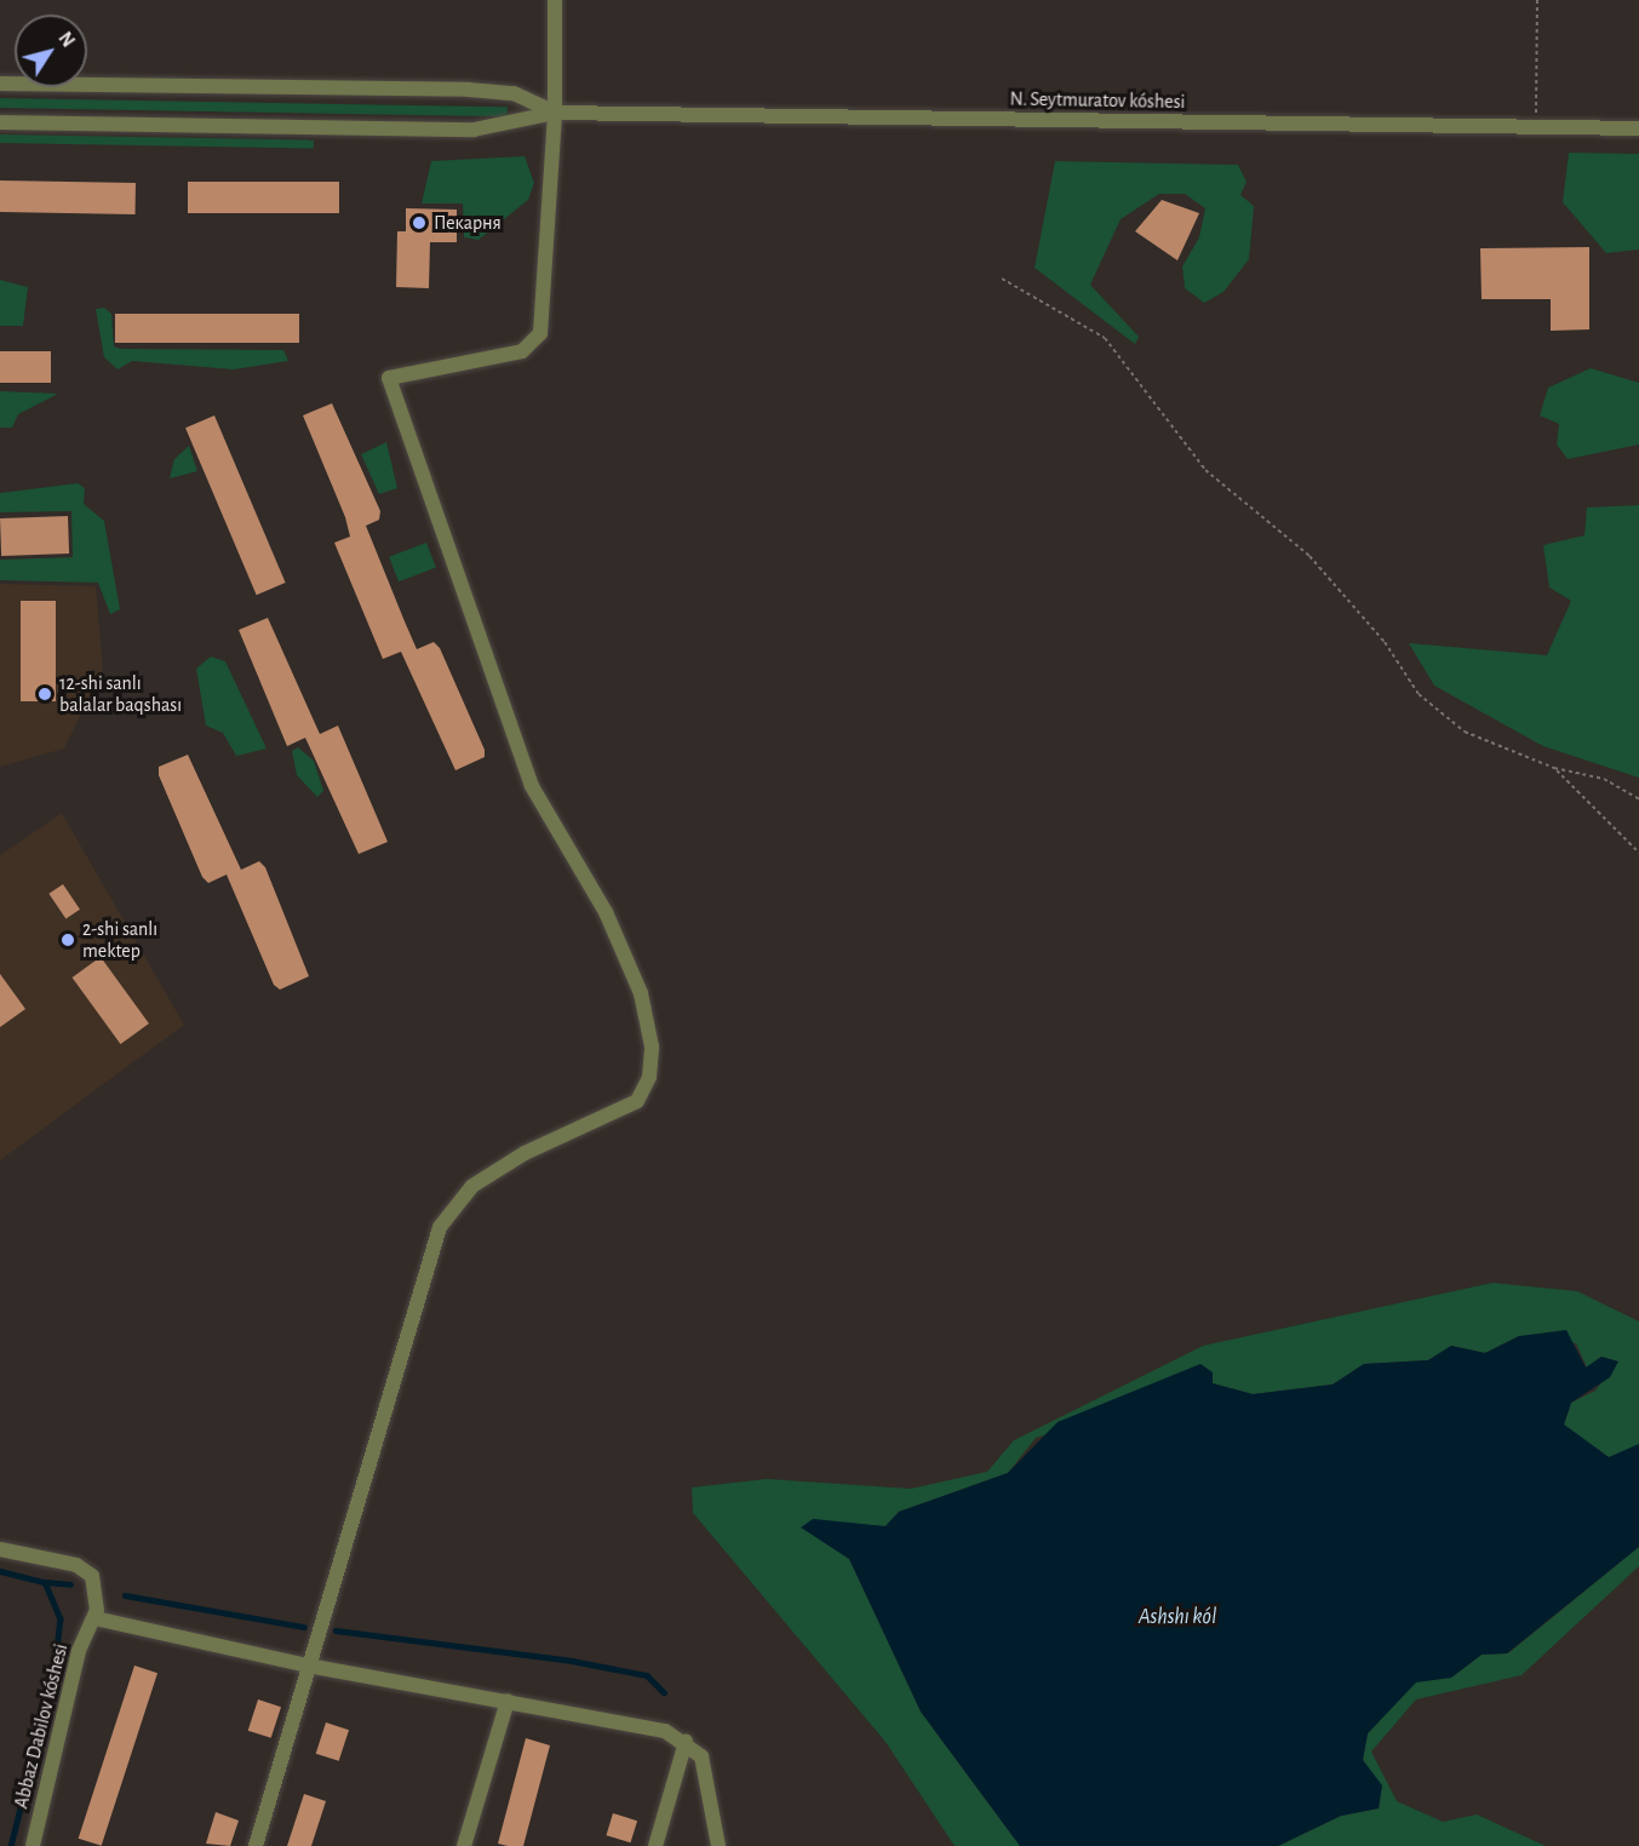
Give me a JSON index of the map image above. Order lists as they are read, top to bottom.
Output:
{
  "streets": {
    "street": ["N. Seytmuratov kóshesi", "Abbaz Dabilov kóshesi"]
  },
  "water": ["Ashshı kól"],
  "places": ["Пекарня", "12-shi sanlı balalar baqshası", "2-shi sanlı mektep"],
  "north": "top right"
}
